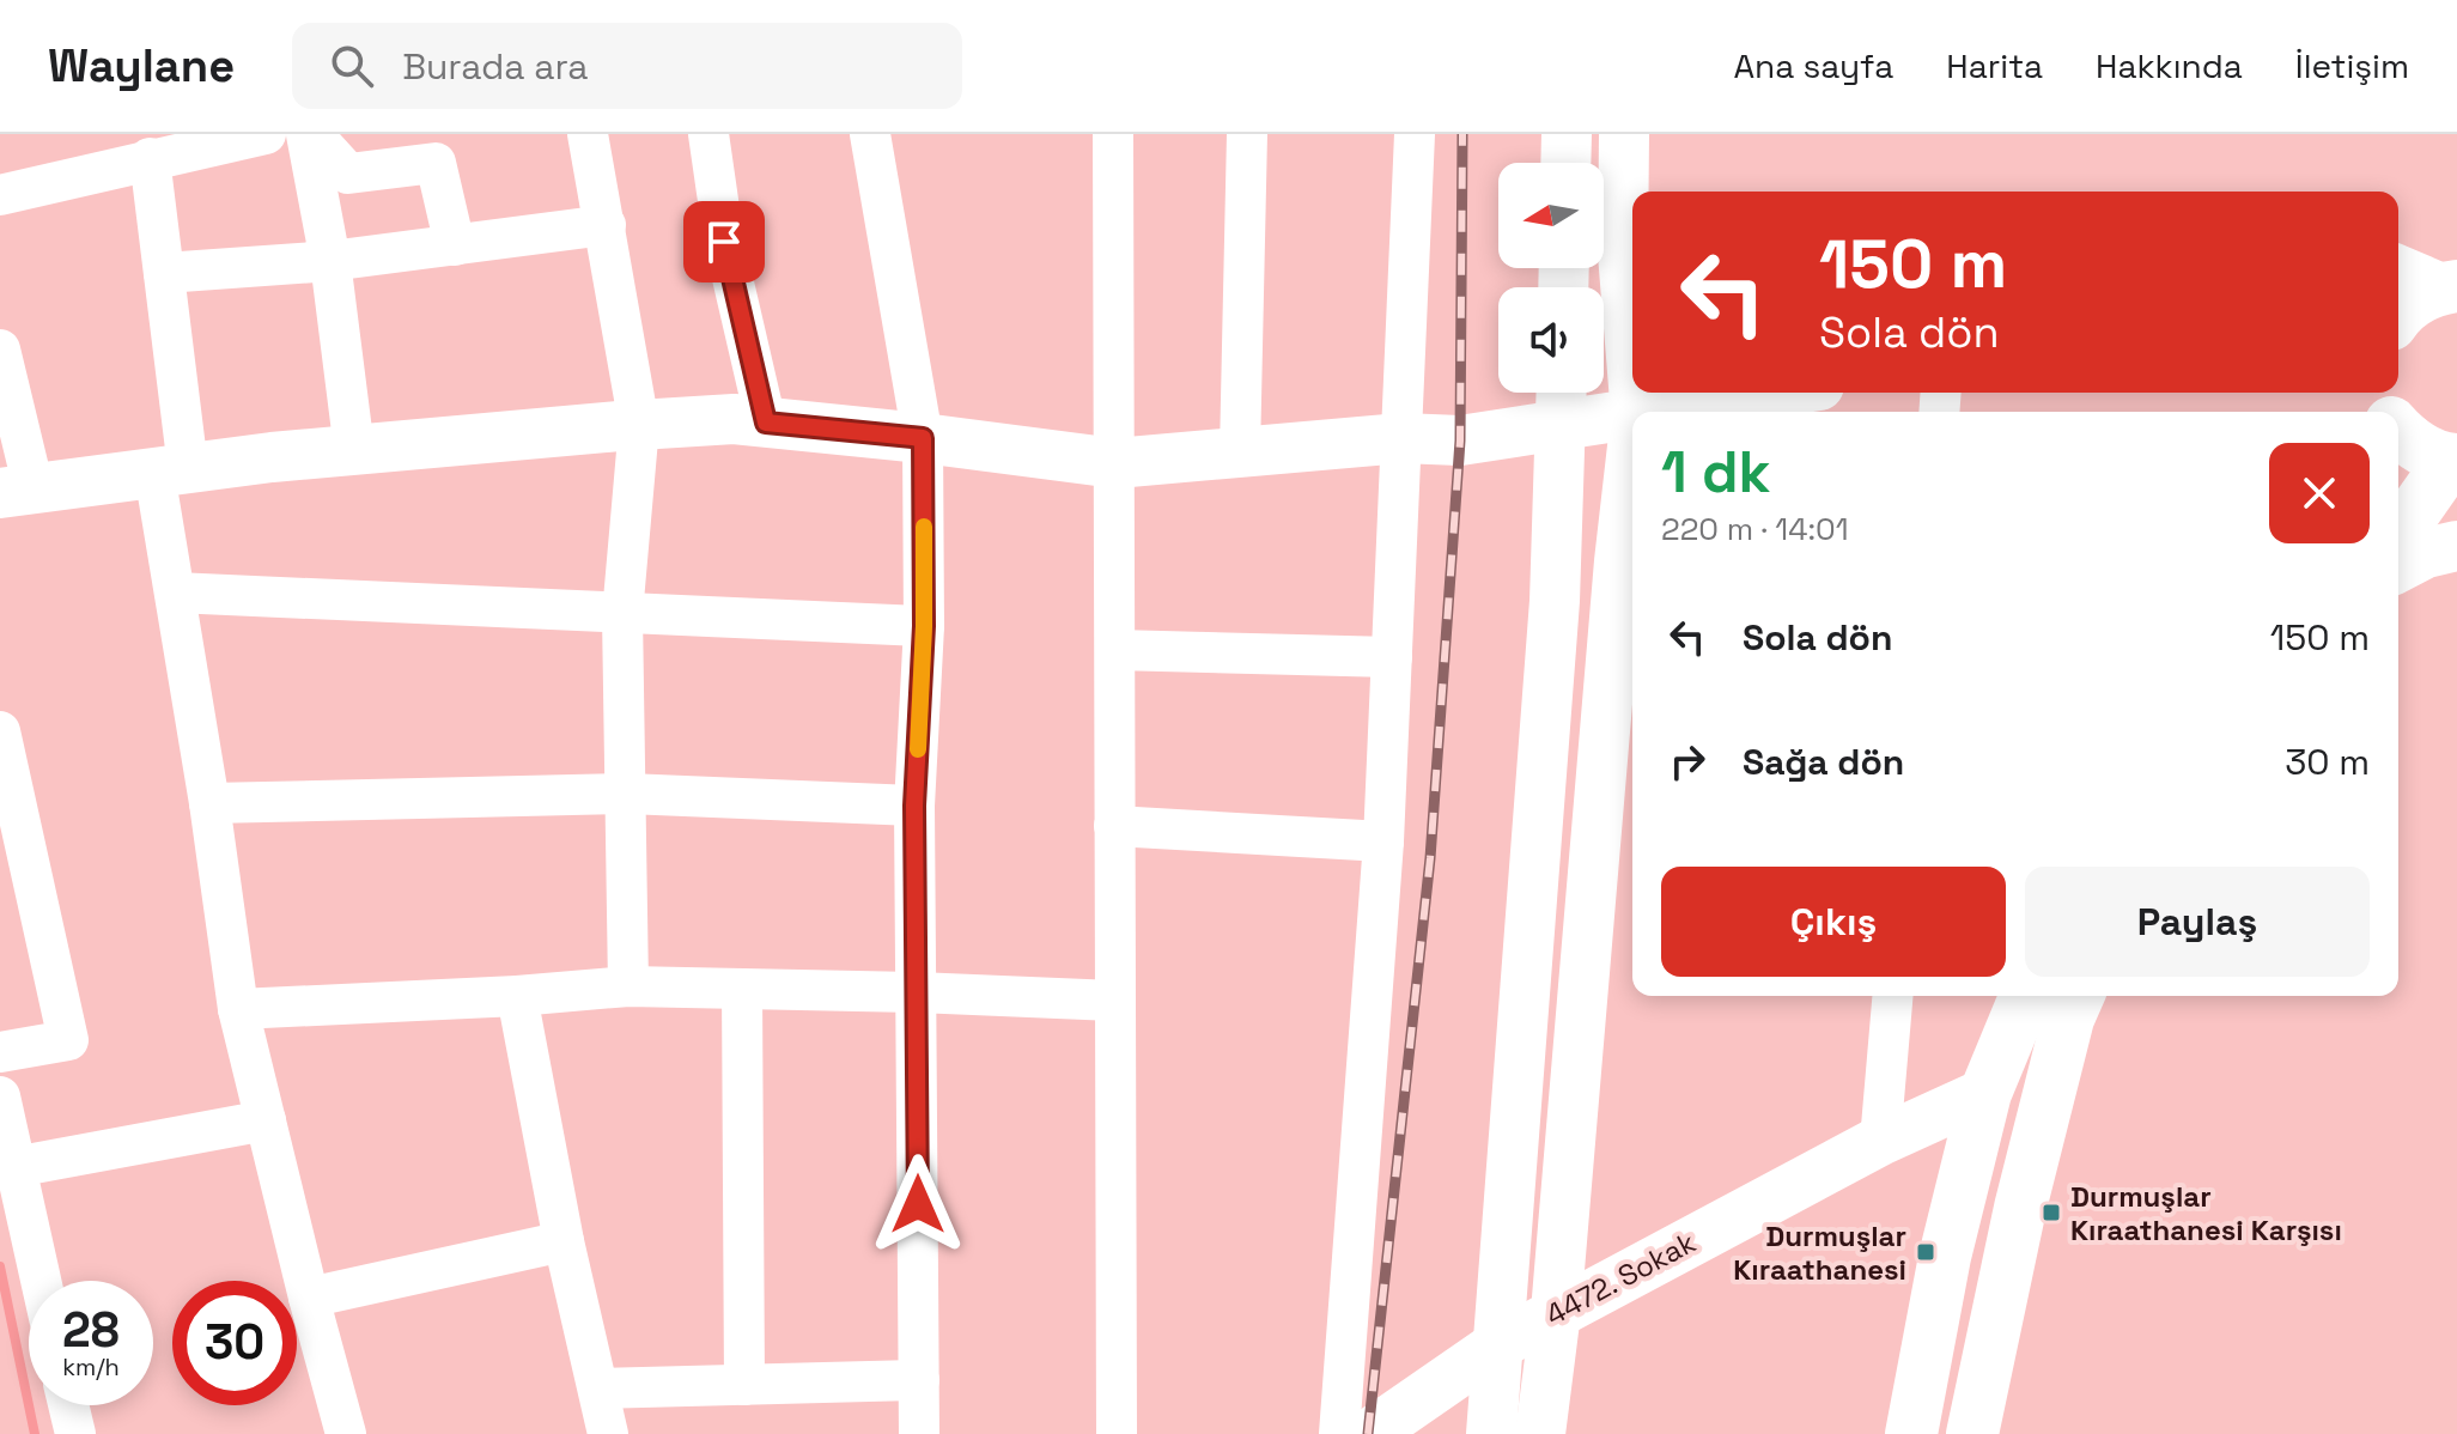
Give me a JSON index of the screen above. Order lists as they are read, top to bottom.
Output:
{
  "streets": {
    "street": ["4472. Sokak"]
  },
  "places": {
    "transit": ["Durmuşlar Kıraathanesi Karşısı", "Durmuşlar Kıraathanesi"]
  },
  "north": "left",
  "page": {
    "header": "Waylane",
    "search": "Burada ara",
    "nav": [
      "Ana sayfa",
      "Harita",
      "Hakkında",
      "İletişim"
    ],
    "turn": ["150 m", "Sola dön"],
    "heading": ["1 dk", "220 m · 14:01"],
    "list": [
      {
        "name": "Sola dön",
        "value": "150 m"
      },
      {
        "name": "Sağa dön",
        "value": "30 m"
      }
    ],
    "buttons": ["Çıkış", "Paylaş"],
    "speed": "28 km/h",
    "limit": "30"
  }
}
